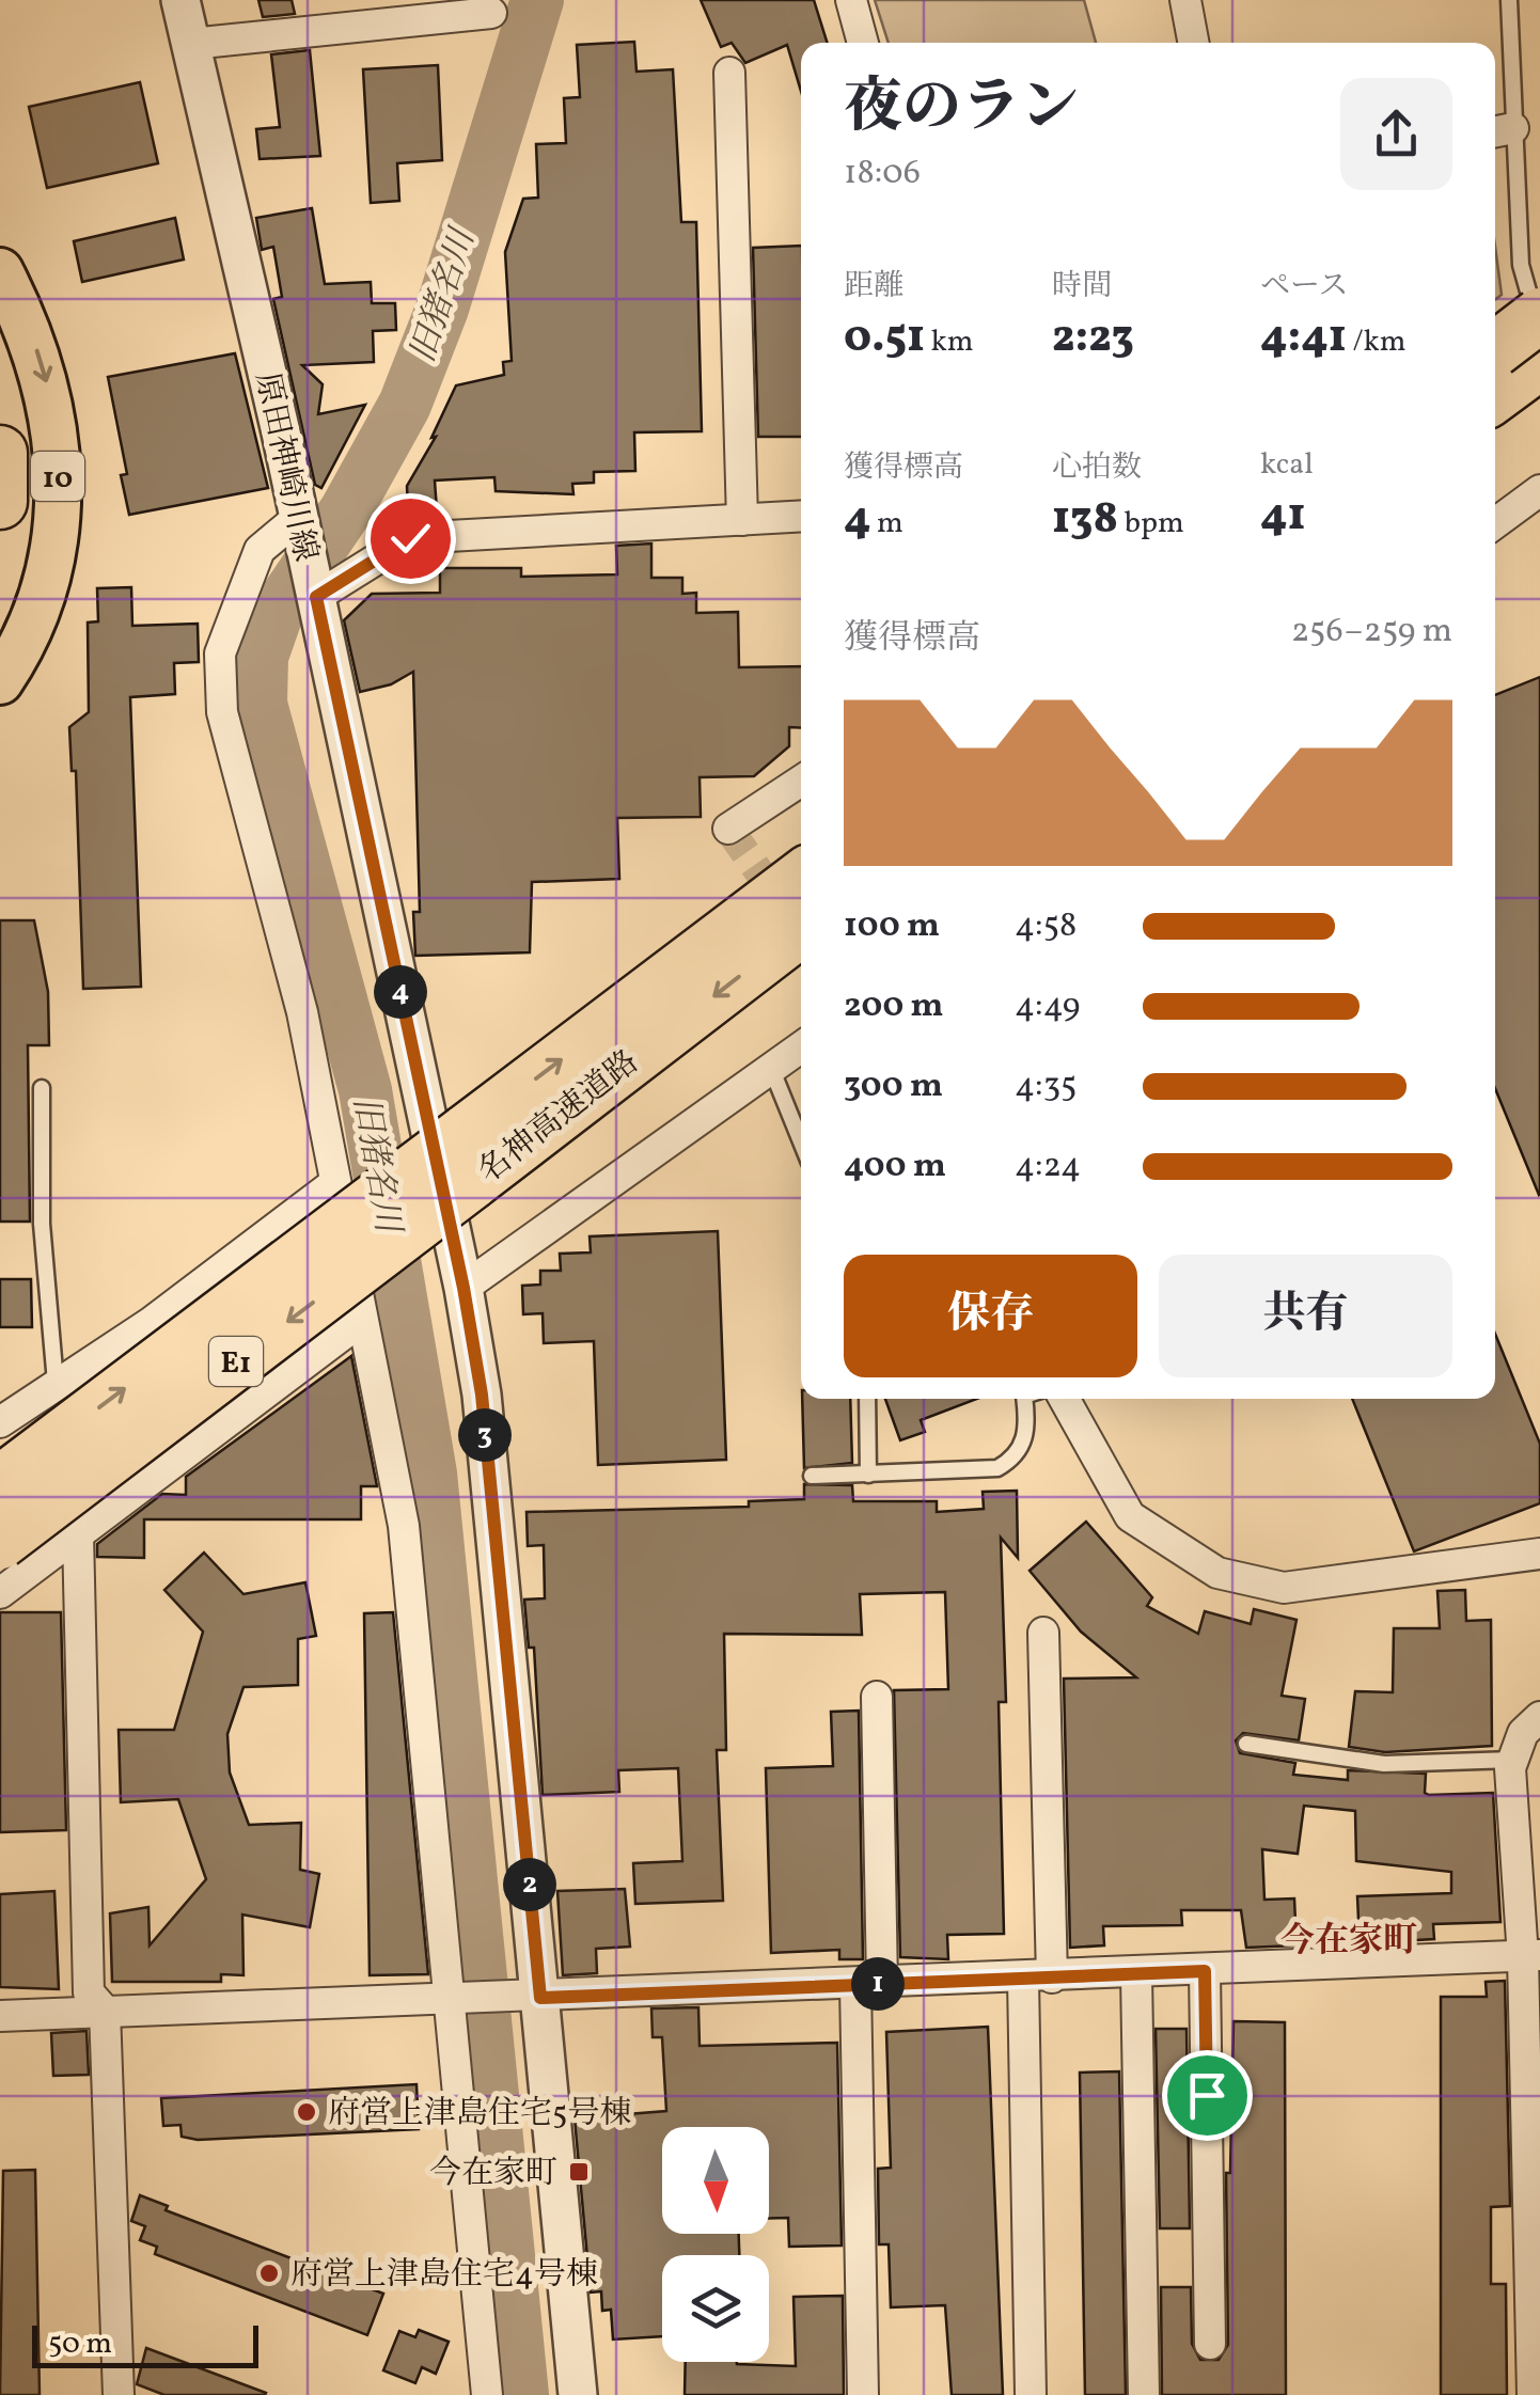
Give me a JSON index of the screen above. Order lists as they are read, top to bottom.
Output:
{
  "streets": {
    "highway": ["名神高速道路", "E1"],
    "main road": ["10"],
    "street": ["原田神崎川線"]
  },
  "districts": ["今在家町"],
  "water": ["旧猪名川"],
  "places": {
    "other": ["府営上津島住宅5号棟", "府営上津島住宅4号棟"],
    "transit": ["今在家町"]
  },
  "scale_bar": "50 m",
  "north": "bottom",
  "page": {
    "heading": ["夜のラン", "18:06"],
    "stats": [
      ["距離", "0.51 km"],
      ["時間", "2:23"],
      ["ペース", "4:41 /km"],
      ["獲得標高", "4 m"],
      ["心拍数", "138 bpm"],
      ["kcal", "41"]
    ],
    "chart": ["獲得標高", "256–259 m"],
    "list": [
      {
        "name": "100 m",
        "note": "4:58"
      },
      {
        "name": "200 m",
        "note": "4:49"
      },
      {
        "name": "300 m",
        "note": "4:35"
      },
      {
        "name": "400 m",
        "note": "4:24"
      }
    ],
    "pins": [
      "4",
      "3",
      "2",
      "1"
    ],
    "buttons": ["保存", "共有"],
    "scale": "50 m"
  }
}
